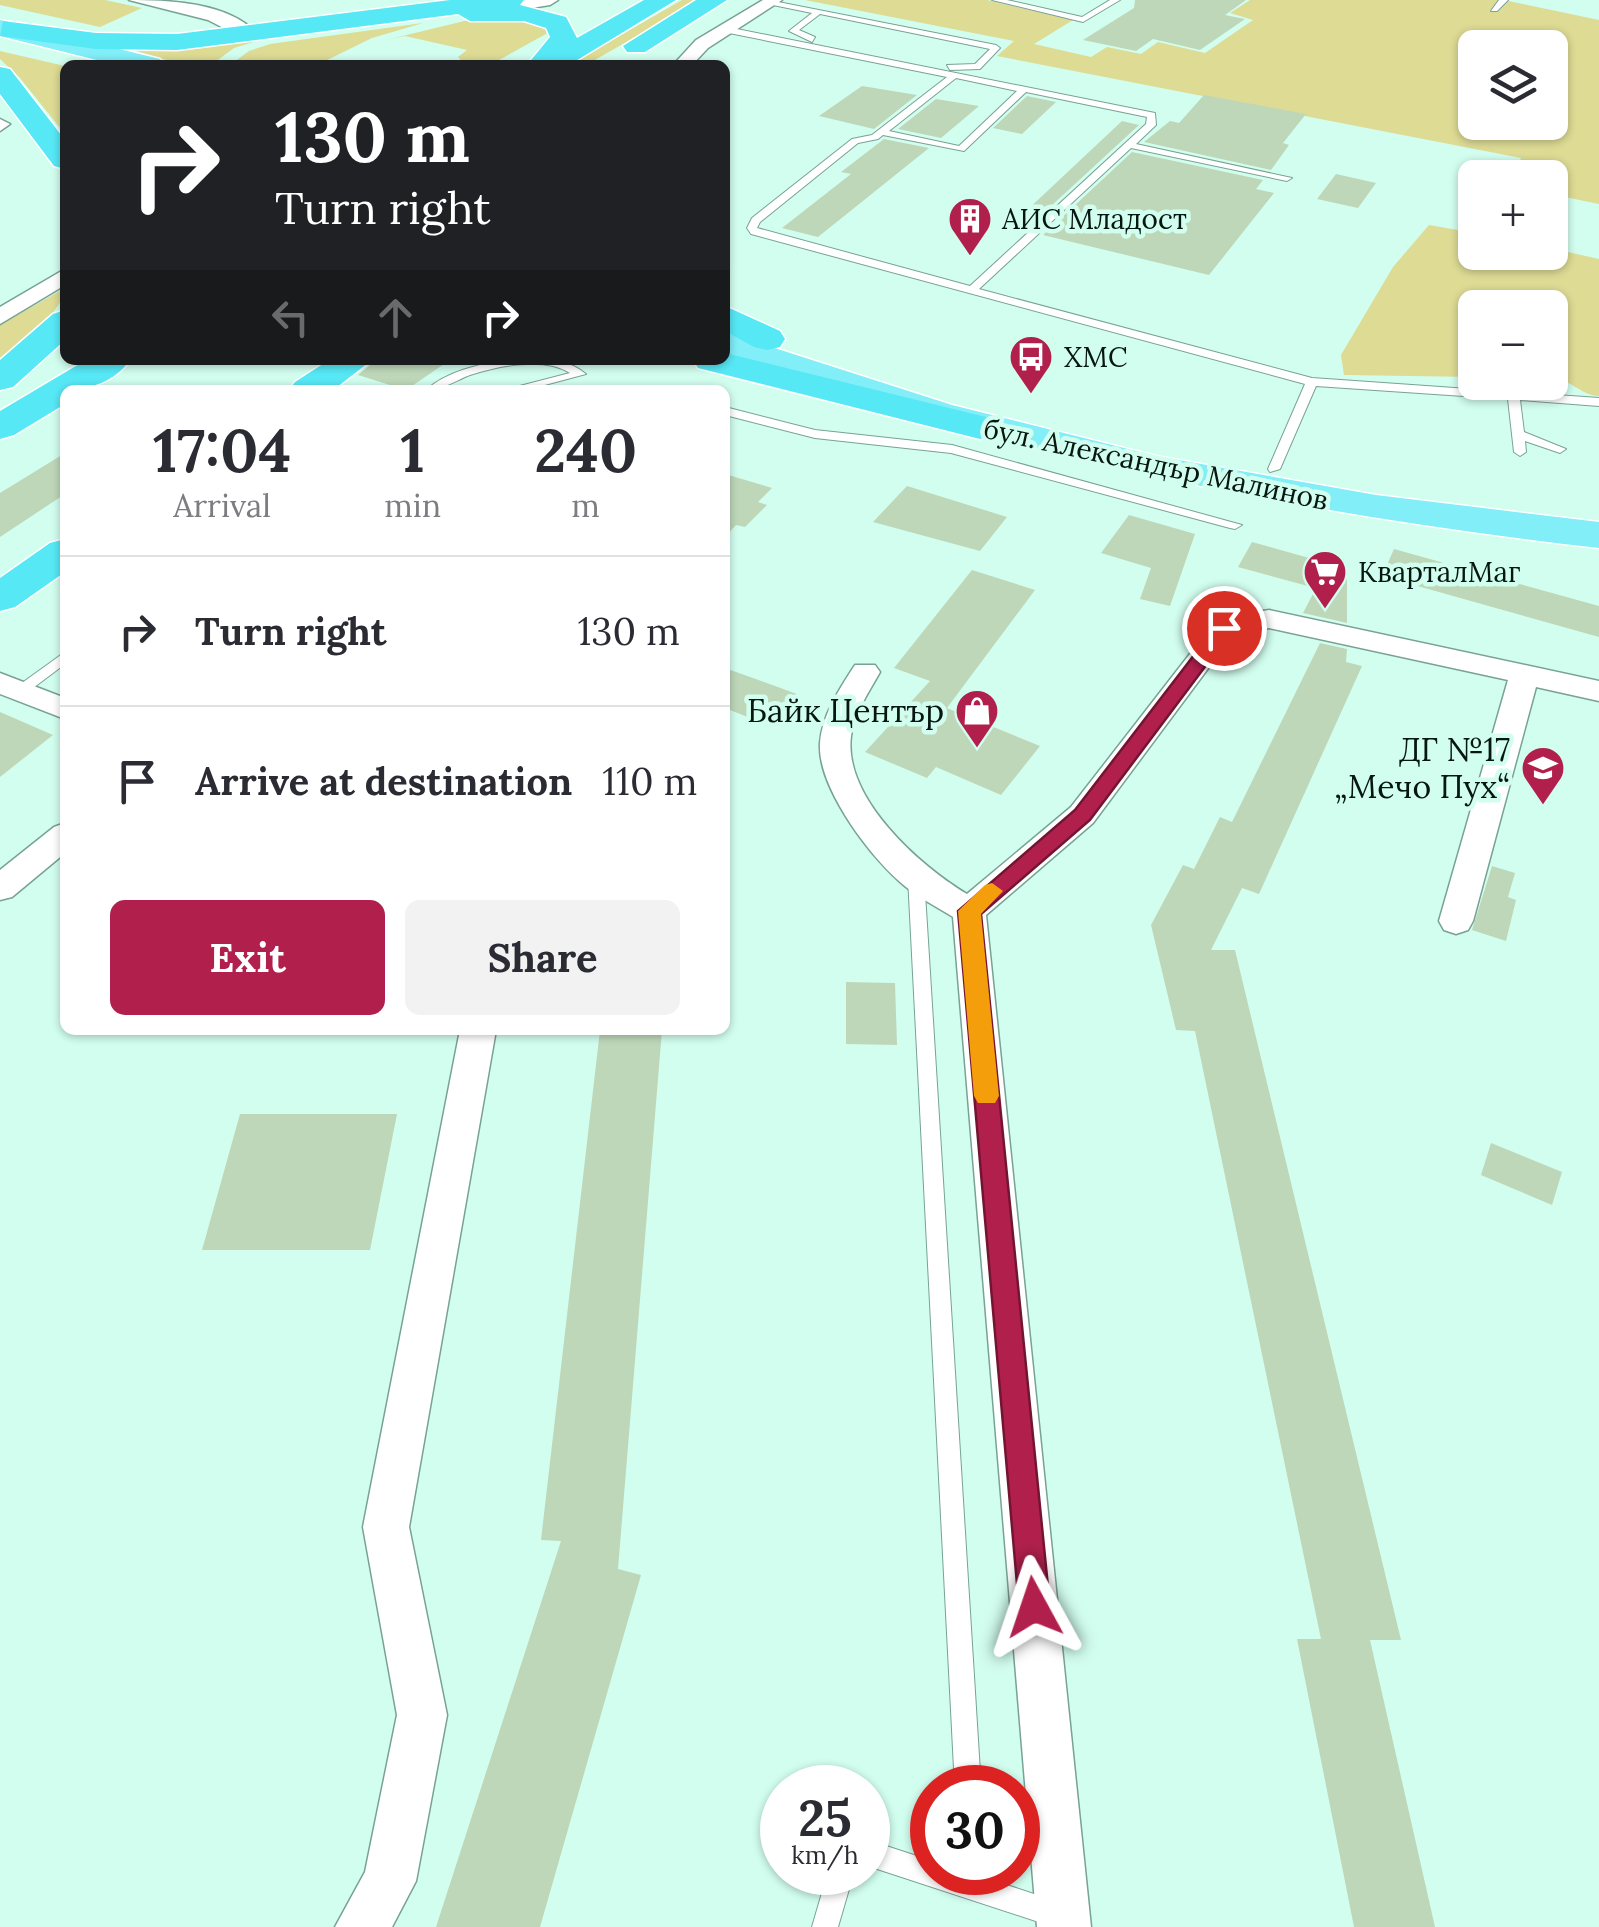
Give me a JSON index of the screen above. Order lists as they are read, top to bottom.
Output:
{
  "streets": {
    "main road": ["бул. Александър Малинов"]
  },
  "places": {
    "building": ["АИС Младост"],
    "bus stop": ["ХМС"],
    "supermarket": ["КварталМаг"],
    "shop": ["Байк Център"],
    "school or university": ["ДГ №17 „Мечо Пух“"]
  },
  "page": {
    "map_buttons": ["+", "−"],
    "turn": ["130 m", "Turn right"],
    "eta": [
      "17:04",
      "Arrival",
      "1",
      "min",
      "240",
      "m"
    ],
    "list": [
      {
        "name": "Turn right",
        "value": "130 m"
      },
      {
        "name": "Arrive at destination",
        "value": "110 m"
      }
    ],
    "buttons": ["Exit", "Share"],
    "speed": "25 km/h",
    "limit": "30"
  }
}
